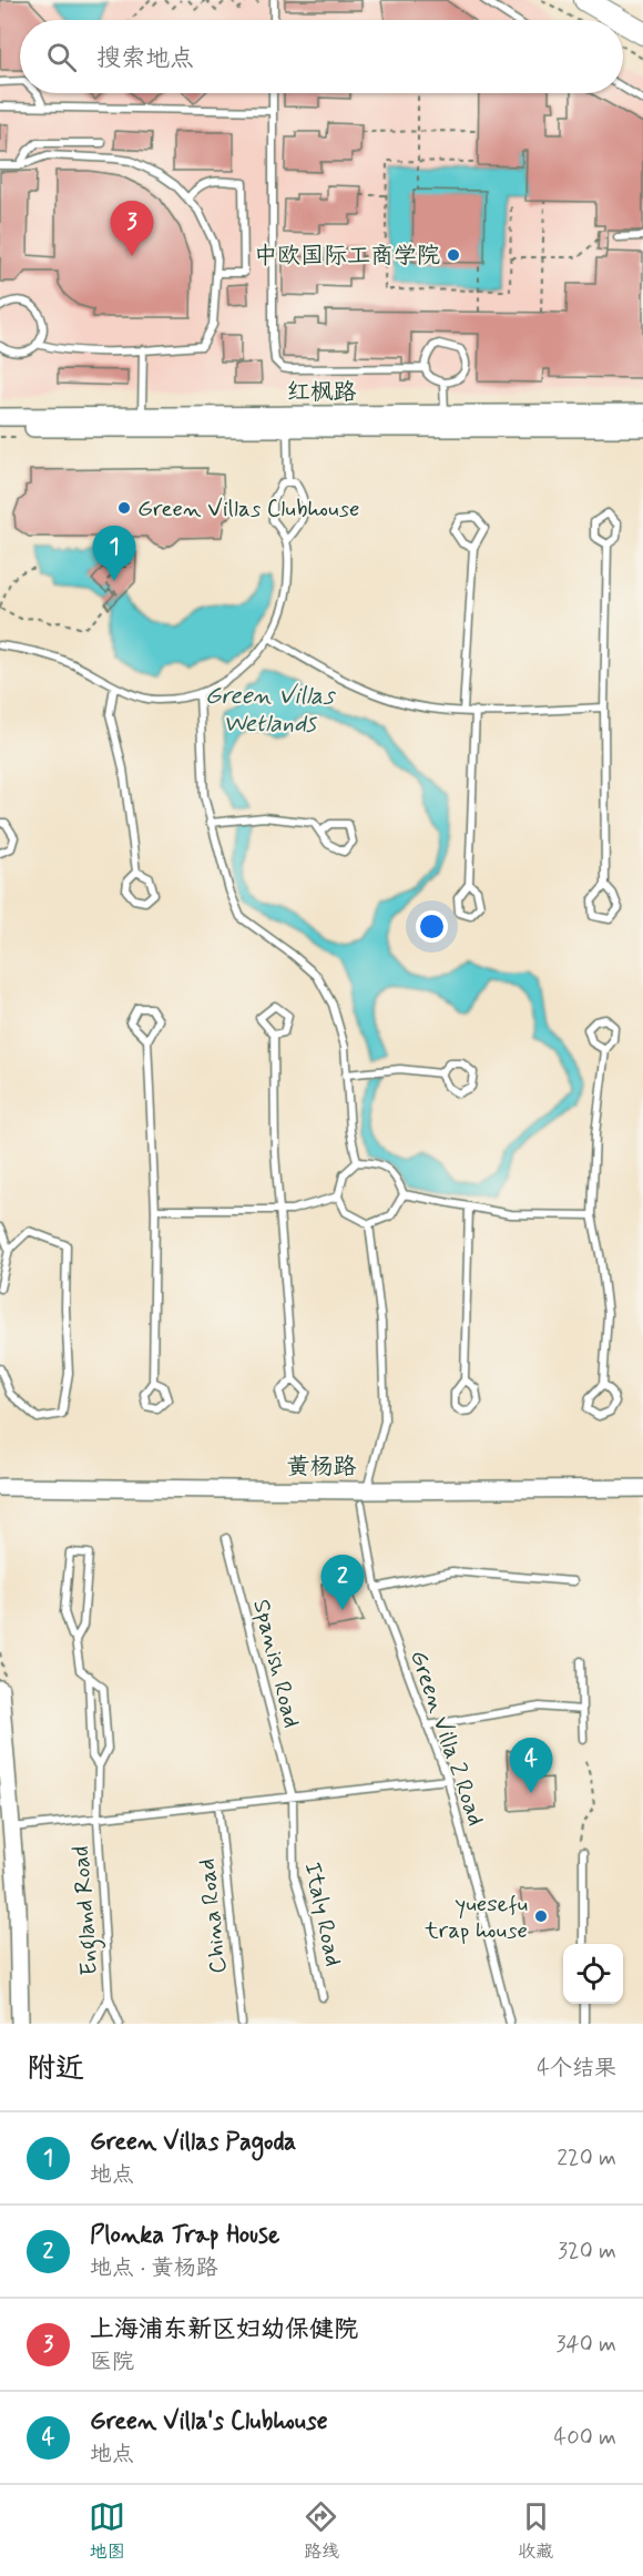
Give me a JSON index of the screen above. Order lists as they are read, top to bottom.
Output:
{
  "streets": {
    "street": ["红枫路", "黄杨路"],
    "lane": [
      "Spanish Road",
      "Green Villa 2 Road",
      "England Road",
      "Italy Road",
      "China Road"
    ]
  },
  "crossings": [
    ["黄杨路", "Green Villa 2 Road"],
    ["Spanish Road", "Italy Road"]
  ],
  "water": ["Green Villas Wetlands"],
  "places": ["中欧国际工商学院", "Green Villas Clubhouse", "yuesefu trap house"],
  "page": {
    "search": "搜索地点",
    "pins": [
      "3",
      "1",
      "2",
      "4"
    ],
    "heading": ["附近", "4个结果"],
    "list": [
      {
        "mark": "1",
        "name": "Green Villas Pagoda",
        "note": "地点",
        "value": "220 m"
      },
      {
        "mark": "2",
        "name": "Plonka Trap House",
        "note": "地点 · 黄杨路",
        "value": "320 m"
      },
      {
        "mark": "3",
        "name": "上海浦东新区妇幼保健院",
        "note": "医院",
        "value": "340 m"
      },
      {
        "mark": "4",
        "name": "Green Villa's Clubhouse",
        "note": "地点",
        "value": "400 m"
      }
    ],
    "nav": ["地图", "路线", "收藏"]
  }
}
